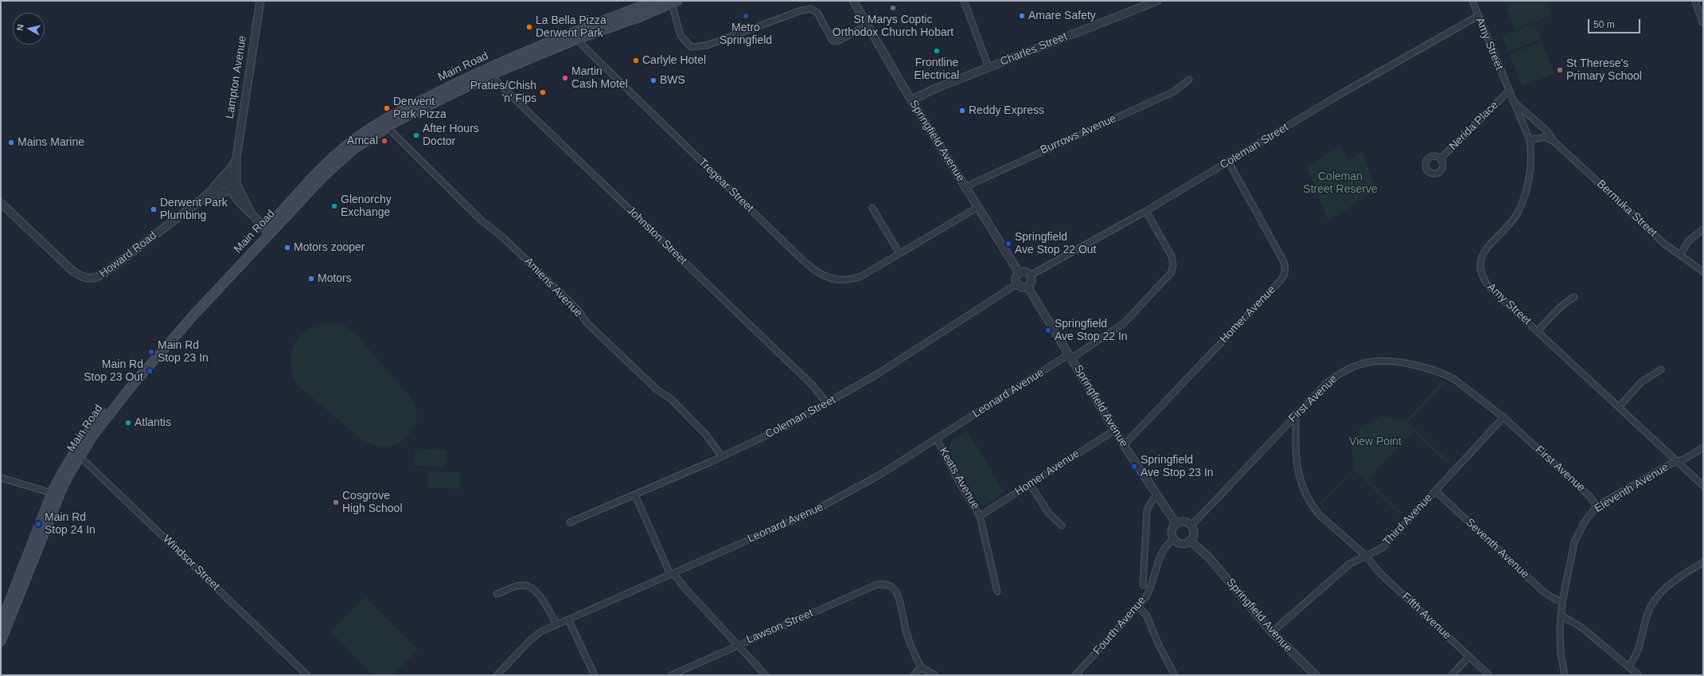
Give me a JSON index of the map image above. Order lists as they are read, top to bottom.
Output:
{
  "streets": {
    "main road": ["Main Road"],
    "street": [
      "Amy Street",
      "Charles Street",
      "Lampton Avenue",
      "Nerida Place",
      "Burrows Avenue",
      "Springfield Avenue",
      "Coleman Street",
      "Tregear Street",
      "Bermuka Street",
      "Johnston Street",
      "Howard Road",
      "Amiens Avenue",
      "Homer Avenue",
      "Leonard Avenue",
      "First Avenue",
      "Keats Avenue",
      "Eleventh Avenue",
      "Third Avenue",
      "Seventh Avenue",
      "Windsor Street",
      "Fifth Avenue",
      "Fourth Avenue",
      "Lawson Street"
    ]
  },
  "crossings": [
    ["Amy Street", "Nerida Place"],
    ["Amy Street", "Coleman Street"],
    ["Amy Street", "Bermuka Street"],
    ["Amy Street", "Eleventh Avenue"],
    ["Charles Street", "Springfield Avenue"],
    ["Main Road", "Tregear Street"],
    ["Main Road", "Johnston Street"],
    ["Main Road", "Amiens Avenue"],
    ["Main Road", "Windsor Street"],
    ["Lampton Avenue", "Howard Road"],
    ["Burrows Avenue", "Springfield Avenue"],
    ["Springfield Avenue", "Coleman Street"],
    ["Springfield Avenue", "Tregear Street"],
    ["Springfield Avenue", "Homer Avenue"],
    ["Springfield Avenue", "Leonard Avenue"],
    ["Springfield Avenue", "First Avenue"],
    ["Springfield Avenue", "Third Avenue"],
    ["Springfield Avenue", "Fourth Avenue"],
    ["Coleman Street", "Johnston Street"],
    ["Coleman Street", "Amiens Avenue"],
    ["Coleman Street", "Homer Avenue"],
    ["Coleman Street", "Leonard Avenue"],
    ["Homer Avenue", "Keats Avenue"],
    ["Leonard Avenue", "Keats Avenue"],
    ["First Avenue", "Eleventh Avenue"],
    ["First Avenue", "Third Avenue"],
    ["First Avenue", "Fifth Avenue"],
    ["First Avenue", "Fourth Avenue"],
    ["Eleventh Avenue", "Seventh Avenue"],
    ["Third Avenue", "Seventh Avenue"],
    ["Third Avenue", "Fifth Avenue"]
  ],
  "parks": ["Coleman Street Reserve", "View Point"],
  "places": [
    "St Marys Coptic Orthodox Church Hobart",
    "Metro Springfield",
    "Amare Safety",
    "La Bella Pizza Derwent Park",
    "Frontline Electrical",
    "Carlyle Hotel",
    "St Therese's Primary School",
    "Martin Cash Motel",
    "BWS",
    "Praties/Chish 'n' Fips",
    "Derwent Park Pizza",
    "Reddy Express",
    "After Hours Doctor",
    "Amcal",
    "Mains Marine",
    "Glenorchy Exchange",
    "Derwent Park Plumbing",
    "Springfield Ave Stop 22 Out",
    "Motors zooper",
    "Motors",
    "Springfield Ave Stop 22 In",
    "Main Rd Stop 23 In",
    "Main Rd Stop 23 Out",
    "Atlantis",
    "Springfield Ave Stop 23 In",
    "Cosgrove High School",
    "Main Rd Stop 24 In"
  ],
  "scale_bar": "50 m",
  "north": "left"
}
